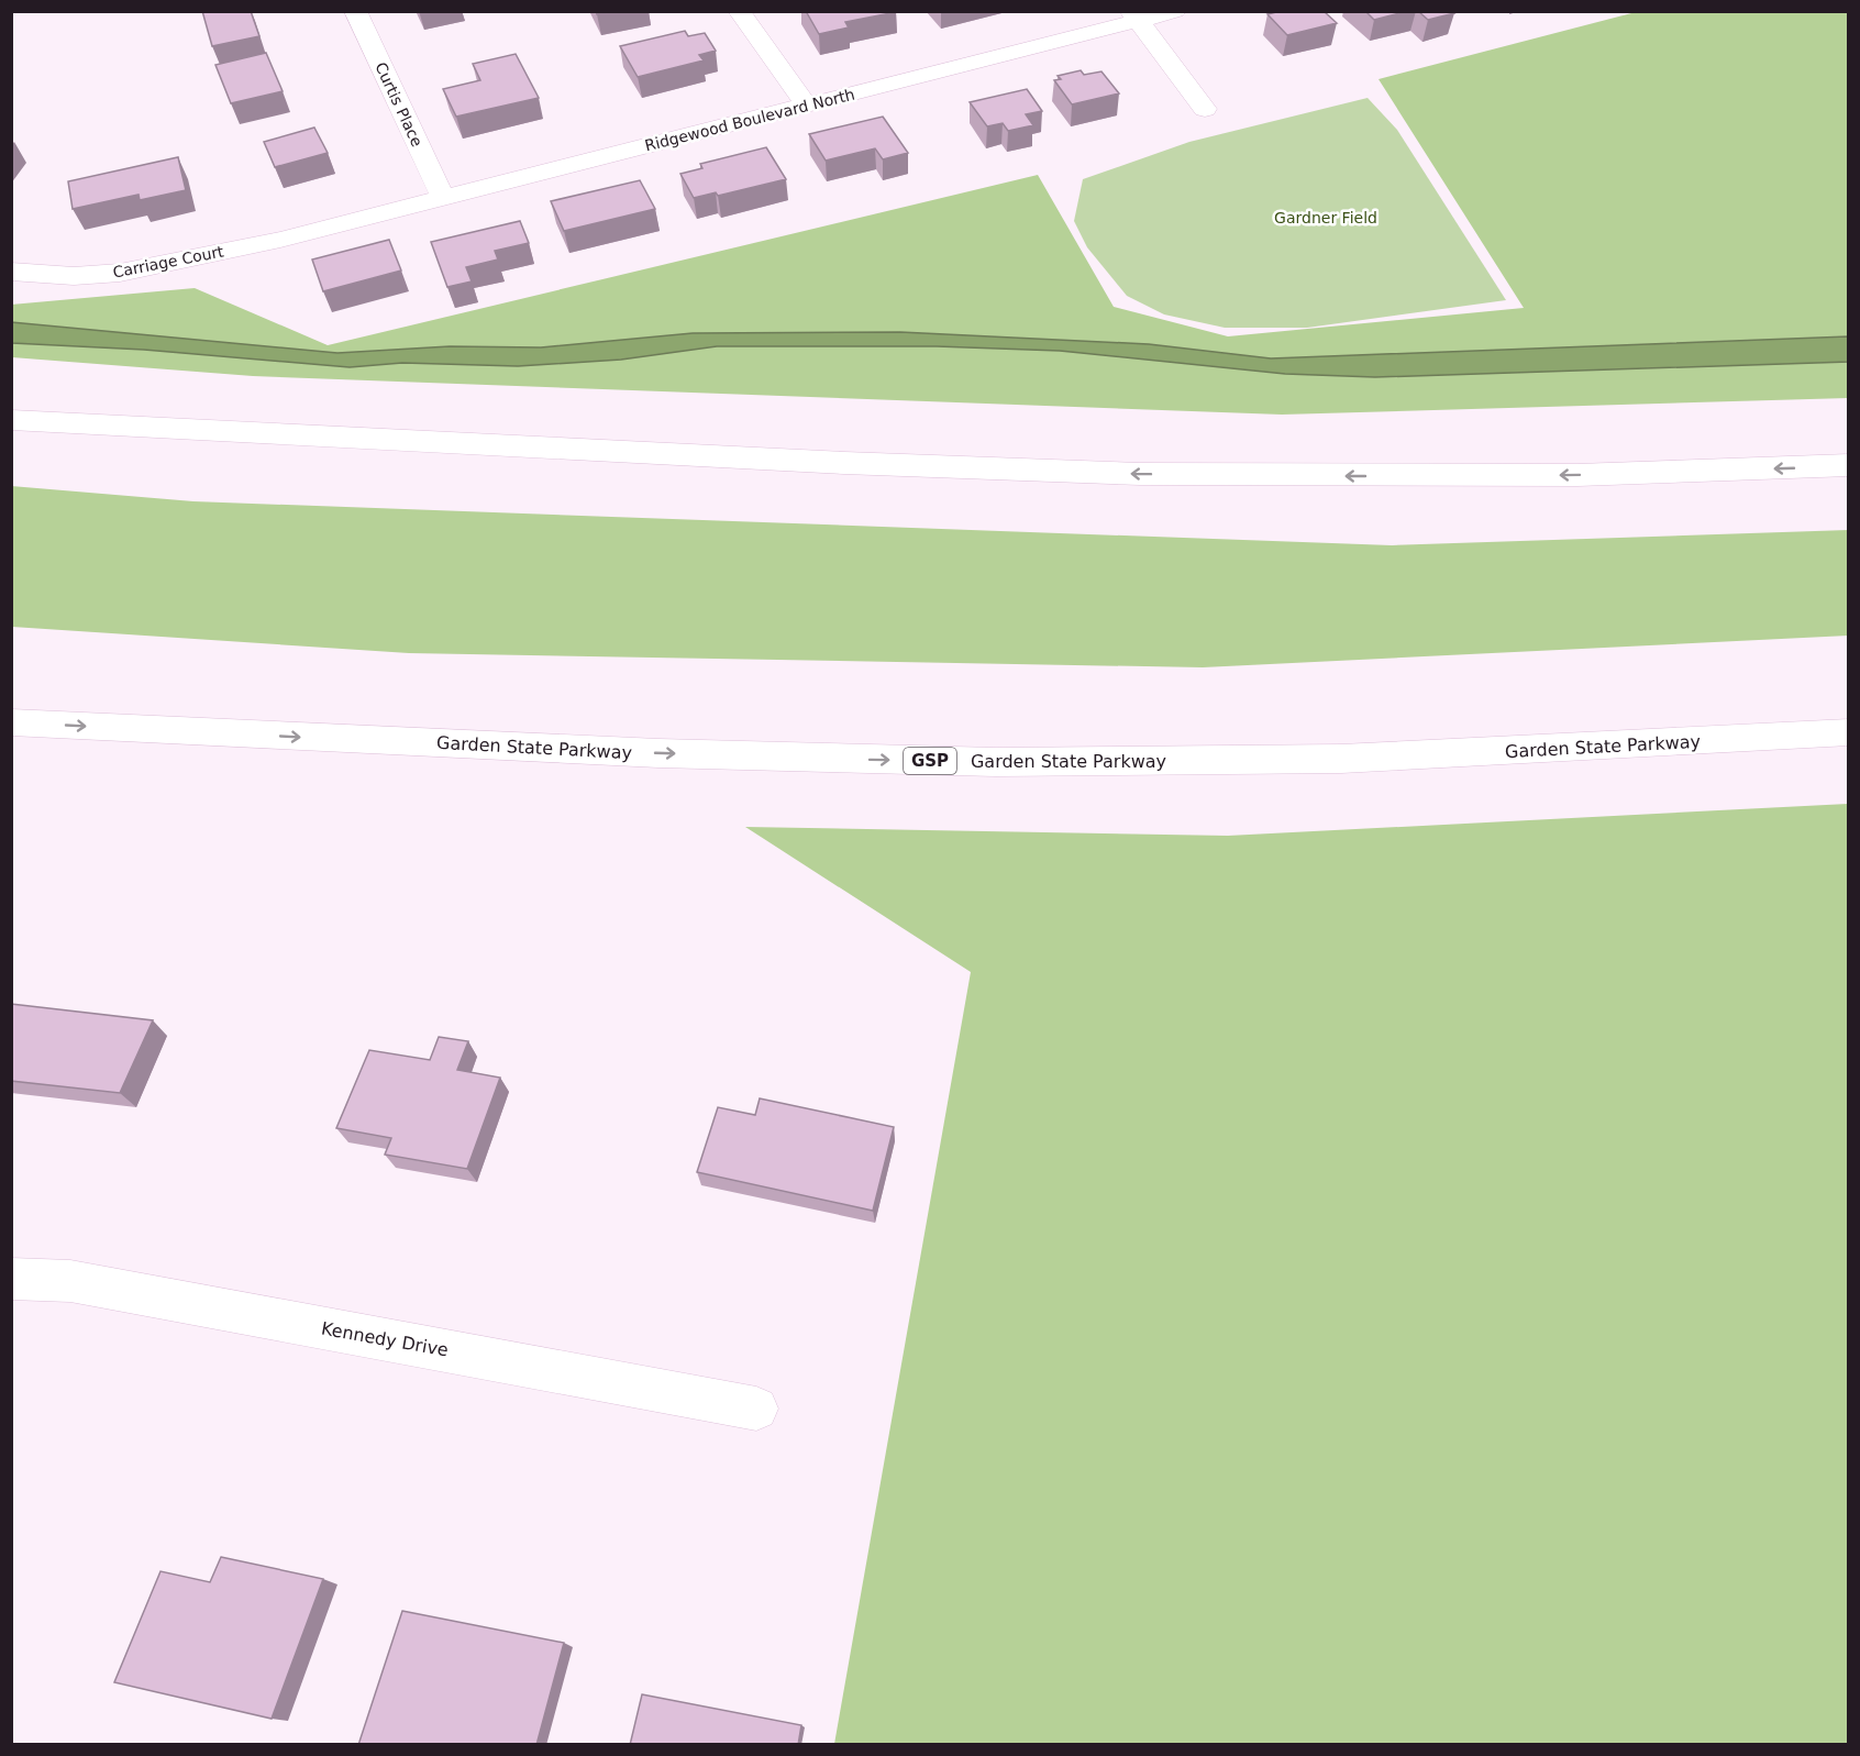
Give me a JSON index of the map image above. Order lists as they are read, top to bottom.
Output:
{
  "streets": {
    "main road": [
      "Curtis Place",
      "Ridgewood Boulevard North",
      "Carriage Court",
      "Garden State Parkway",
      "GSP",
      "Kennedy Drive"
    ]
  },
  "crossings": [
    ["Curtis Place", "Ridgewood Boulevard North"],
    ["Ridgewood Boulevard North", "Carriage Court"]
  ],
  "parks": ["Gardner Field"]
}
